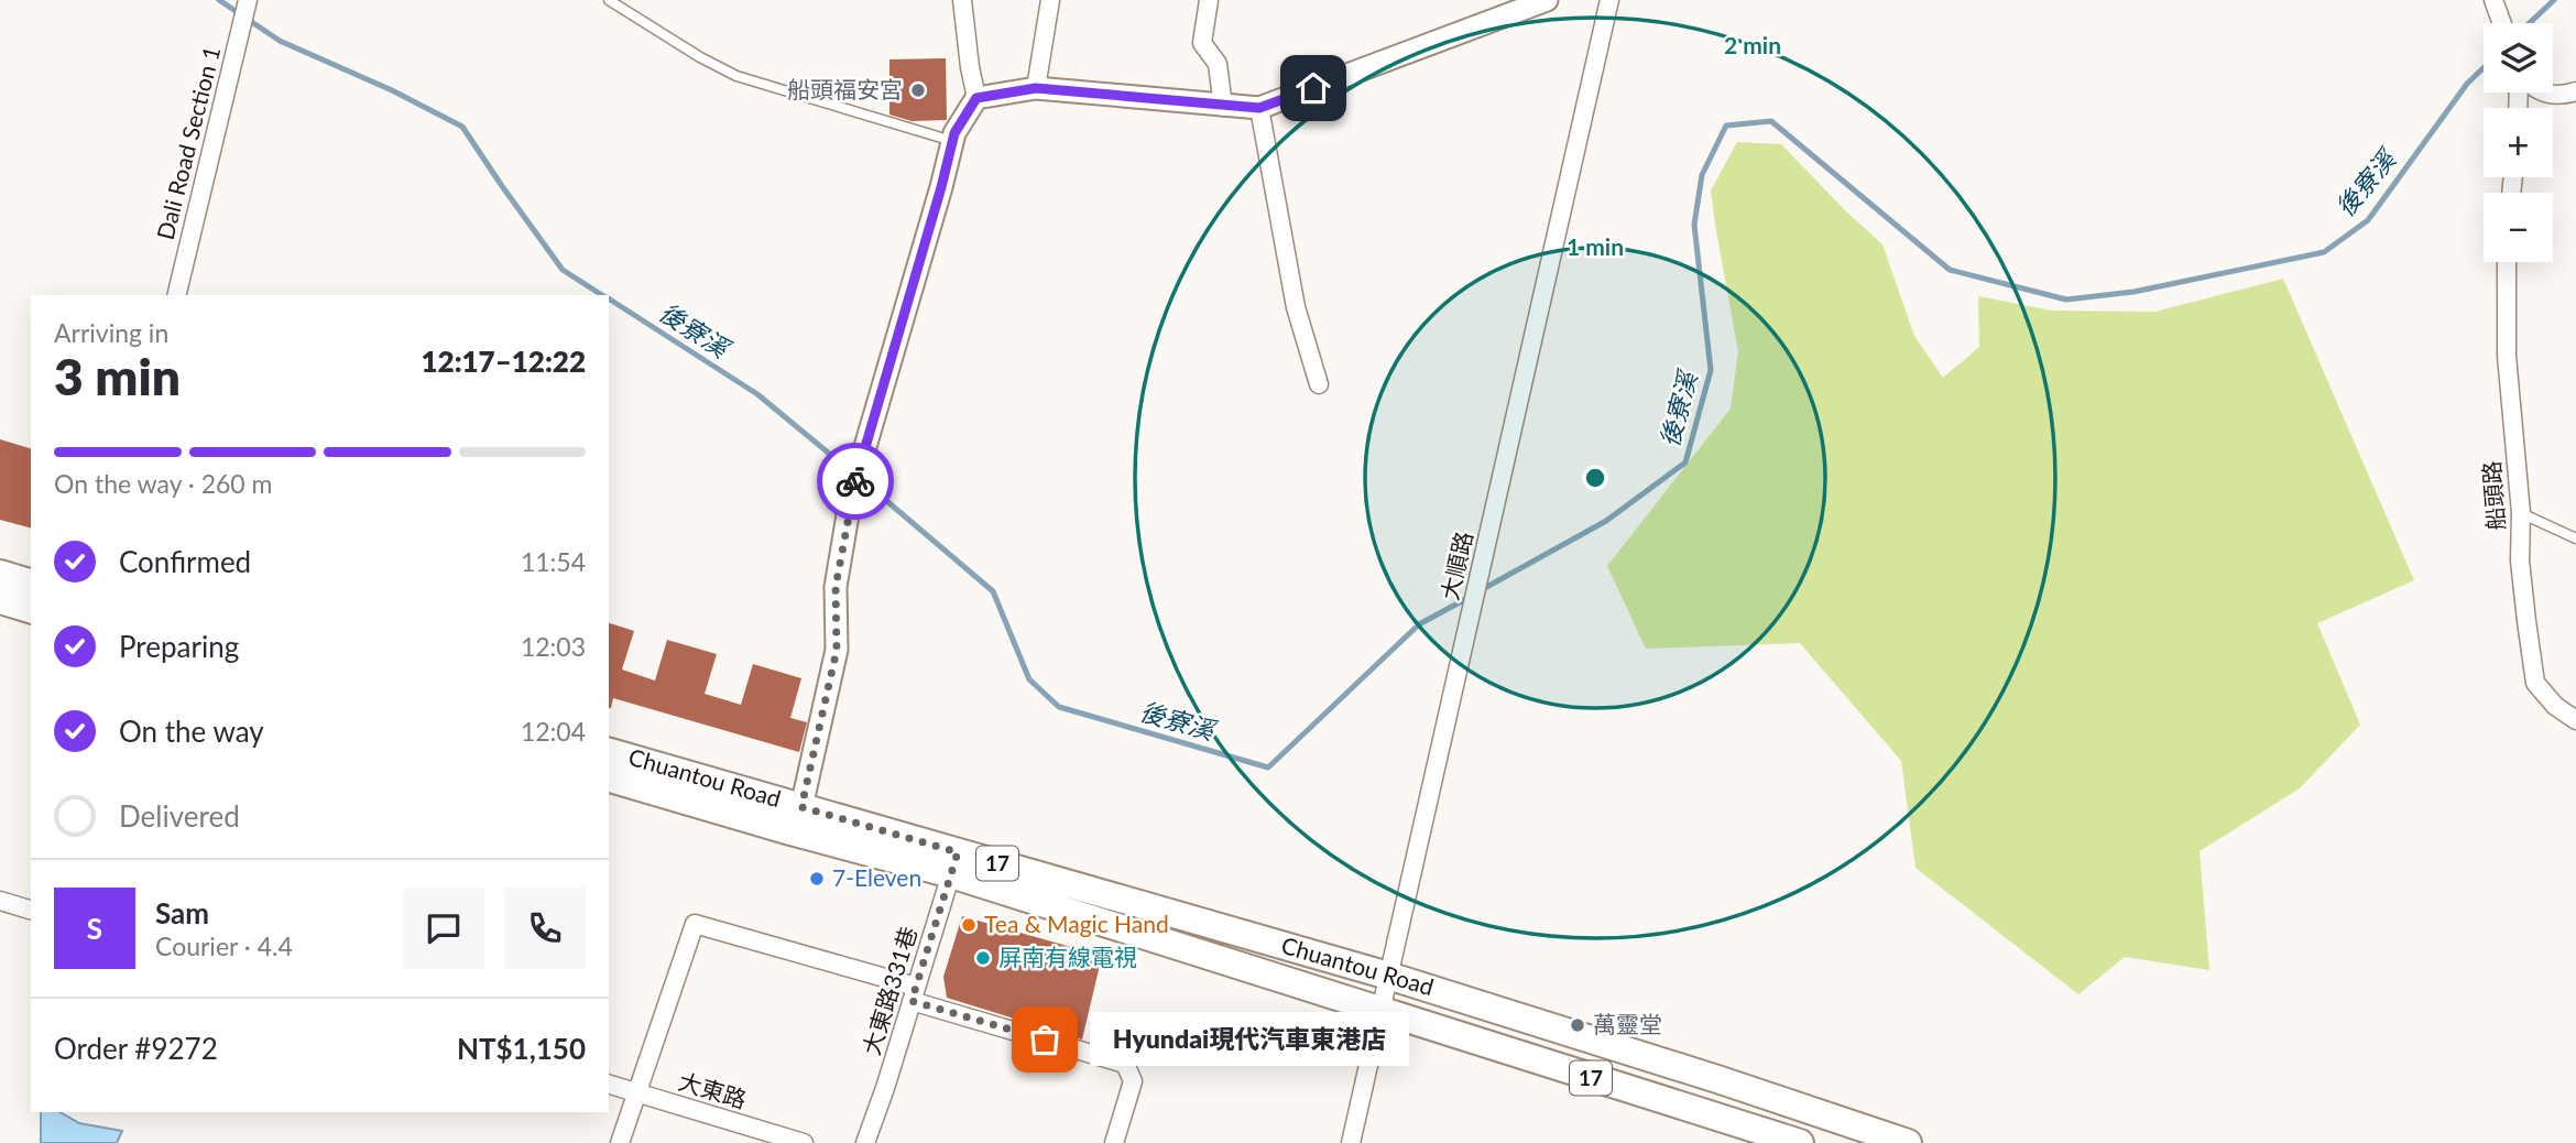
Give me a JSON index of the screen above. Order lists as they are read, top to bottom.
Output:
{
  "streets": {
    "main road": ["Chuantou Road", "17"],
    "street": [
      "Dali Road Section 1",
      "船頭路",
      "大順路",
      "大東路331巷",
      "大東路"
    ]
  },
  "crossings": [
    ["大順路", "Chuantou Road"],
    ["Chuantou Road", "大東路331巷"]
  ],
  "water": ["後寮溪"],
  "places": [
    "船頭福安宮",
    "7-Eleven",
    "Tea & Magic Hand",
    "屏南有線電視",
    "萬靈堂",
    "Hyundai現代汽車東港店"
  ],
  "page": {
    "map_buttons": ["+", "−"],
    "heading": ["3 min", "Arriving in", "12:17–12:22"],
    "panel": [
      "Sam",
      "Courier · 4.4",
      "Order #9272",
      "NT$1,150"
    ],
    "bar": "On the way · 260 m",
    "list": [
      ["Confirmed", "11:54"],
      ["Preparing", "12:03"],
      ["On the way", "12:04"],
      "Delivered"
    ],
    "round": "S",
    "bubble": "Hyundai現代汽車東港店"
  },
  "rings": ["2 min", "1 min"]
}
